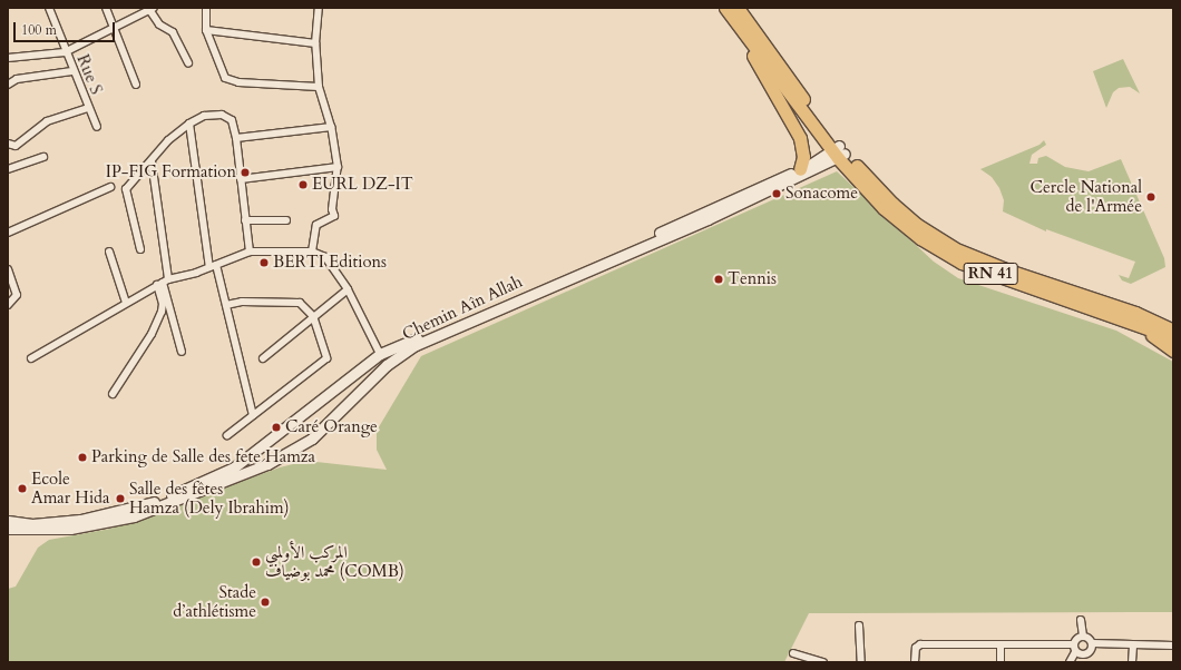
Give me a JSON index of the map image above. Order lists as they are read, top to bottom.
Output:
{
  "streets": {
    "highway": ["RN 41"],
    "main road": ["Chemin Aîn Allah"],
    "street": ["Rue S"]
  },
  "crossings": [
    ["RN 41", "Chemin Aîn Allah"]
  ],
  "places": [
    "IP-FIG Formation",
    "EURL DZ-IT",
    "Sonacome",
    "Cercle National de l'Armée",
    "BERTI Editions",
    "Tennis",
    "Caré Orange",
    "Parking de Salle des fete Hamza",
    "Ecole Amar Hida",
    "Salle des fêtes Hamza (Dely Ibrahim)",
    "المركب الأولمبي محمد بوضياف (COMB)",
    "Stade d’athlétisme"
  ],
  "scale_bar": "100 m"
}
